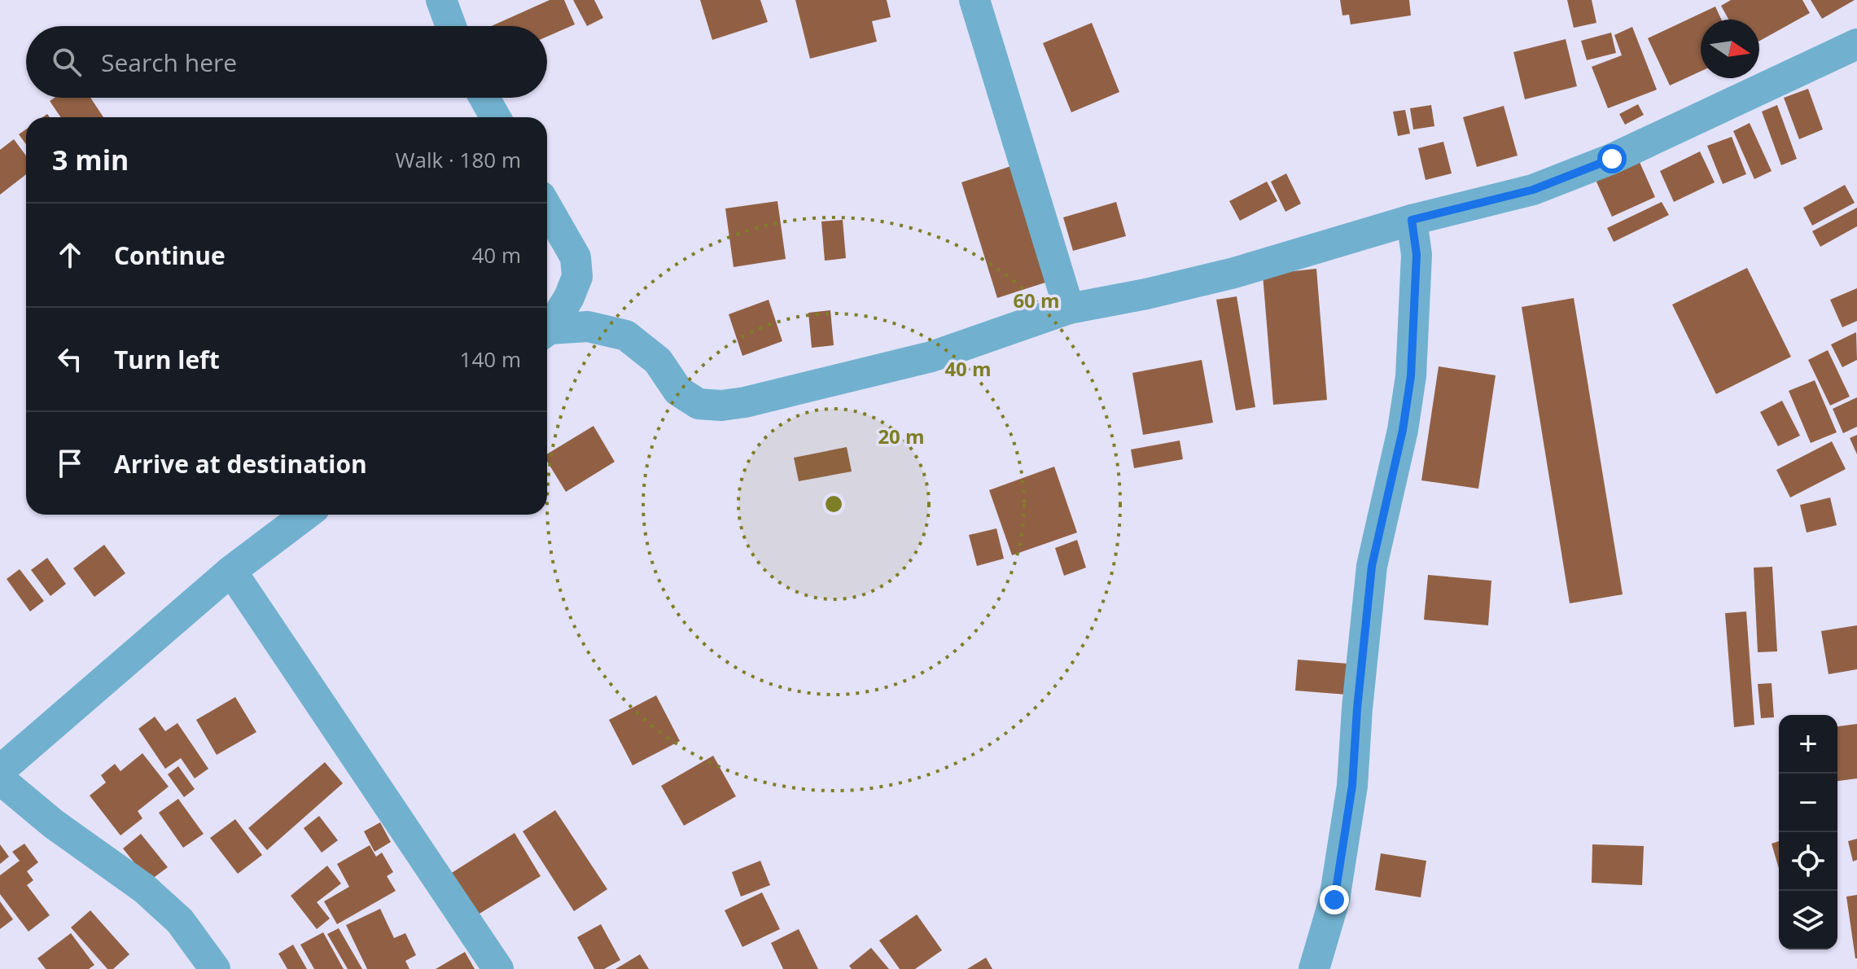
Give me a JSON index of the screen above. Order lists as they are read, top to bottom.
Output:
{
  "north": "right",
  "page": {
    "search": "Search here",
    "heading": ["3 min", "Walk · 180 m"],
    "list": [
      ["Continue", "40 m"],
      ["Turn left", "140 m"],
      "Arrive at destination"
    ],
    "map_buttons": ["+", "−"]
  },
  "rings": ["60 m", "40 m", "20 m"]
}
